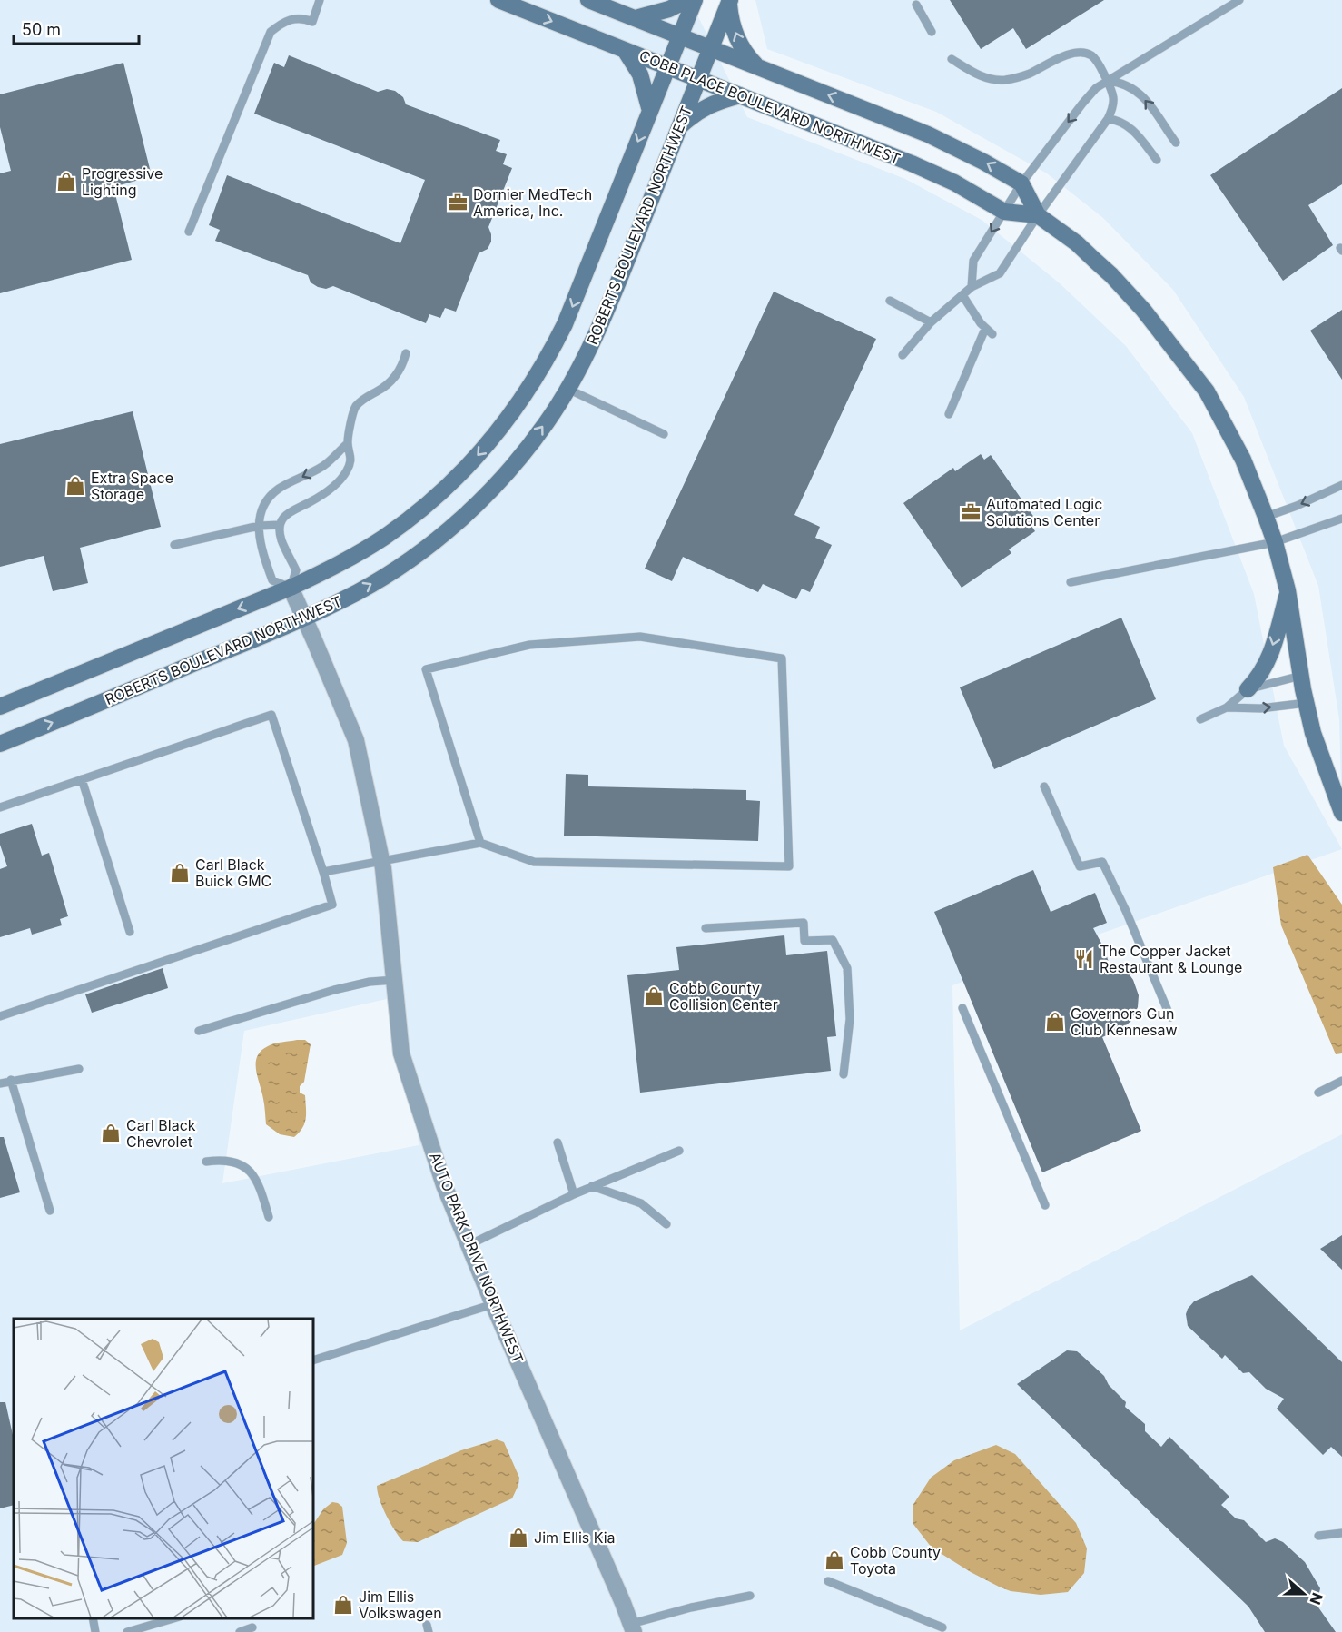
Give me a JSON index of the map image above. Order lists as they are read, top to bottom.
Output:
{
  "streets": {
    "street": ["COBB PLACE BOULEVARD NORTHWEST", "ROBERTS BOULEVARD NORTHWEST", "AUTO PARK DRIVE NORTHWEST"]
  },
  "crossings": [
    ["COBB PLACE BOULEVARD NORTHWEST", "ROBERTS BOULEVARD NORTHWEST"],
    ["ROBERTS BOULEVARD NORTHWEST", "AUTO PARK DRIVE NORTHWEST"]
  ],
  "places": {
    "shop": [
      "Progressive Lighting",
      "Extra Space Storage",
      "Carl Black Buick GMC",
      "Cobb County Collision Center",
      "Governors Gun Club Kennesaw",
      "Carl Black Chevrolet",
      "Jim Ellis Kia",
      "Cobb County Toyota",
      "Jim Ellis Volkswagen"
    ],
    "office": ["Dornier MedTech America, Inc.", "Automated Logic Solutions Center"],
    "restaurant": ["The Copper Jacket Restaurant & Lounge"]
  },
  "scale_bar": "50 m",
  "north": "right"
}
